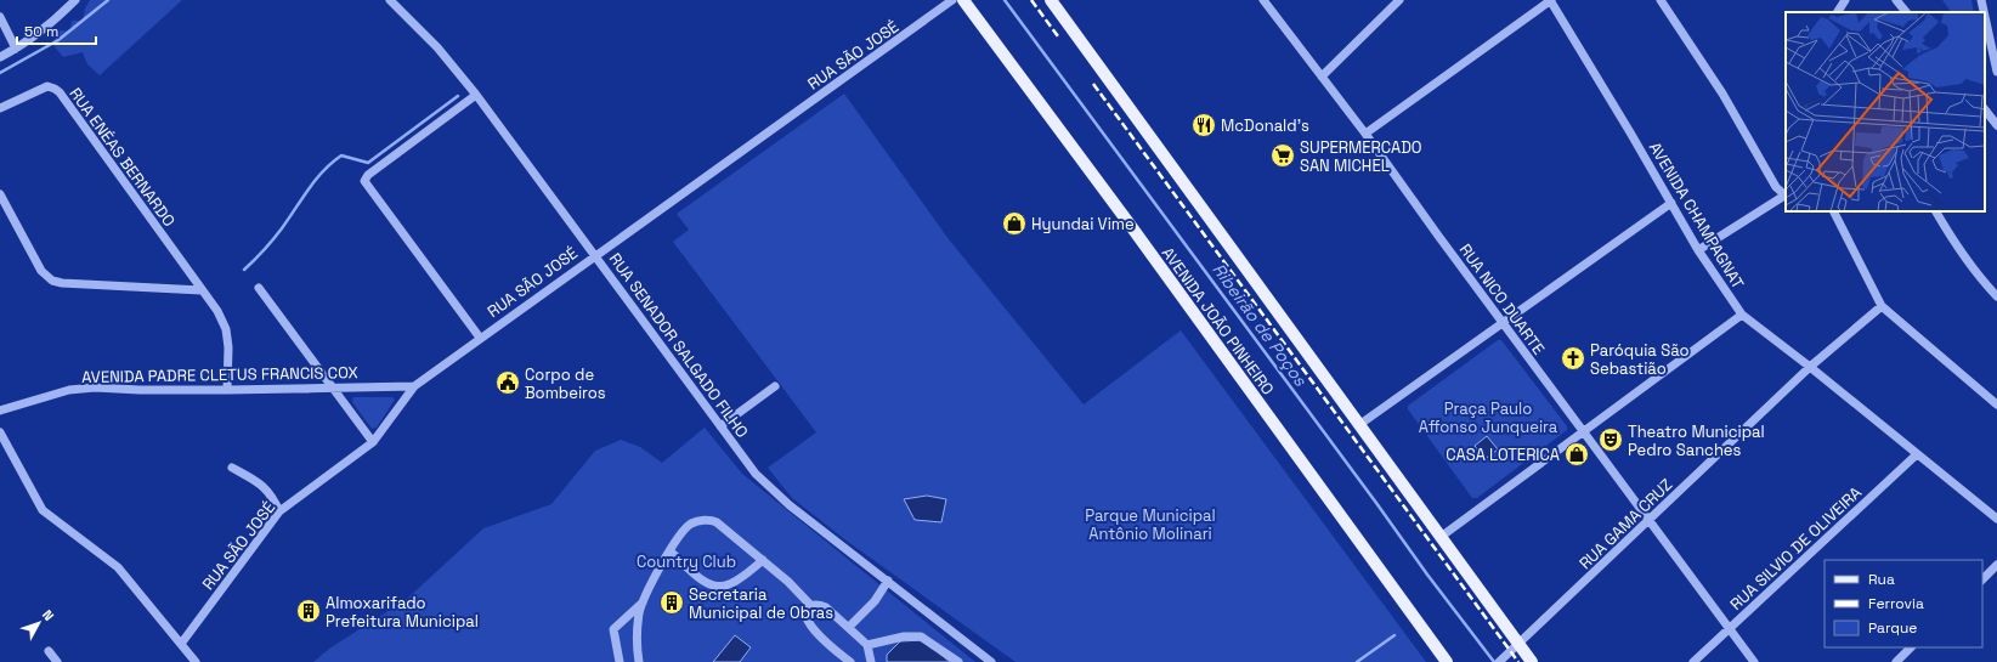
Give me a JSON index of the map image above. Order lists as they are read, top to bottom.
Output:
{
  "streets": {
    "main road": ["AVENIDA JOÃO PINHEIRO"],
    "street": [
      "RUA SÃO JOSÉ",
      "RUA ENÉAS BERNARDO",
      "AVENIDA CHAMPAGNAT",
      "RUA NICO DUARTE",
      "RUA SENADOR SALGADO FILHO",
      "AVENIDA PADRE CLETUS FRANCIS COX",
      "RUA GAMA CRUZ",
      "RUA SILVIO DE OLIVEIRA"
    ]
  },
  "crossings": [
    ["RUA SÃO JOSÉ", "RUA SENADOR SALGADO FILHO"],
    ["RUA SÃO JOSÉ", "AVENIDA PADRE CLETUS FRANCIS COX"],
    ["RUA ENÉAS BERNARDO", "AVENIDA PADRE CLETUS FRANCIS COX"],
    ["AVENIDA CHAMPAGNAT", "RUA GAMA CRUZ"],
    ["AVENIDA CHAMPAGNAT", "RUA SILVIO DE OLIVEIRA"],
    ["RUA NICO DUARTE", "RUA GAMA CRUZ"],
    ["RUA NICO DUARTE", "RUA SILVIO DE OLIVEIRA"]
  ],
  "water": ["Ribeirão de Poços"],
  "parks": ["Praça Paulo Affonso Junqueira", "Parque Municipal Antônio Molinari", "Country Club"],
  "places": {
    "restaurant": ["McDonald's"],
    "supermarket": ["SUPERMERCADO SAN MICHEL"],
    "shop": ["Hyundai Vime", "CASA LOTERICA"],
    "church": ["Paróquia São Sebastião"],
    "public building": ["Corpo de Bombeiros"],
    "theatre": ["Theatro Municipal Pedro Sanches"],
    "building": ["Secretaria Municipal de Obras", "Almoxarifado Prefeitura Municipal"]
  },
  "legend": ["Rua", "Ferrovia", "Parque"],
  "scale_bar": "50 m",
  "north": "top right"
}
